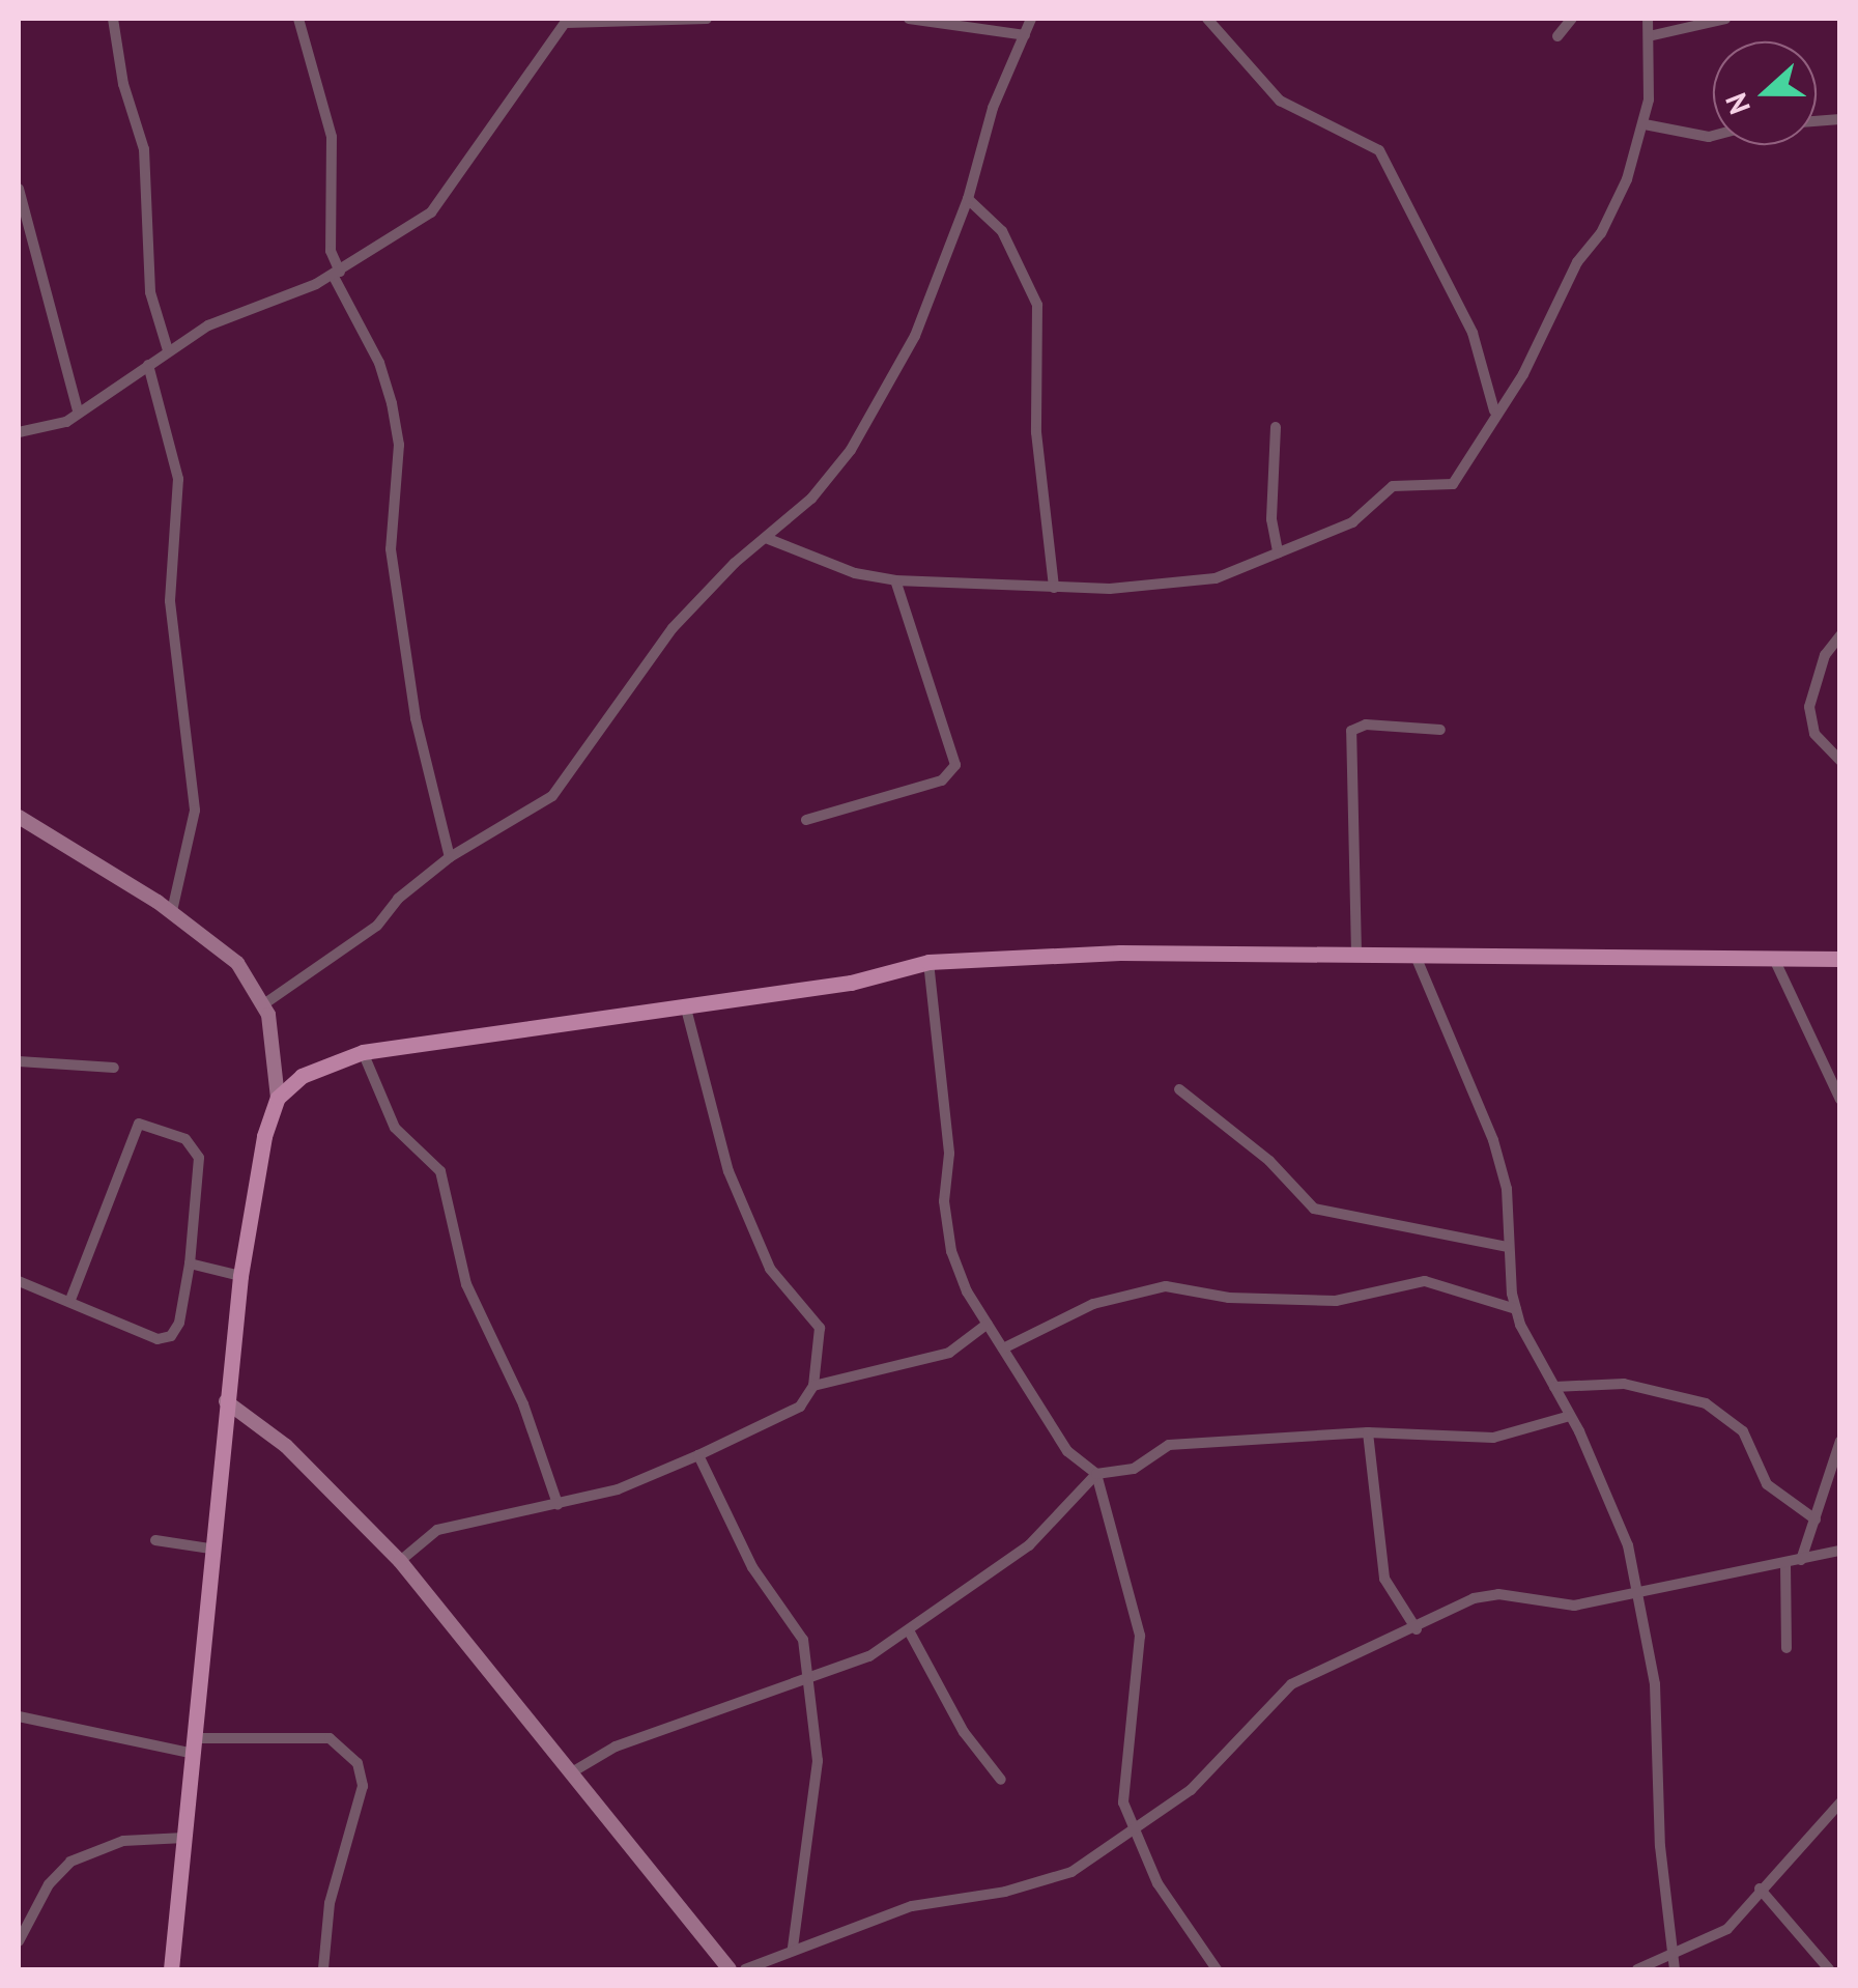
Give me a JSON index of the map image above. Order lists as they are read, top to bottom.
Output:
{
  "north": "left"
}
